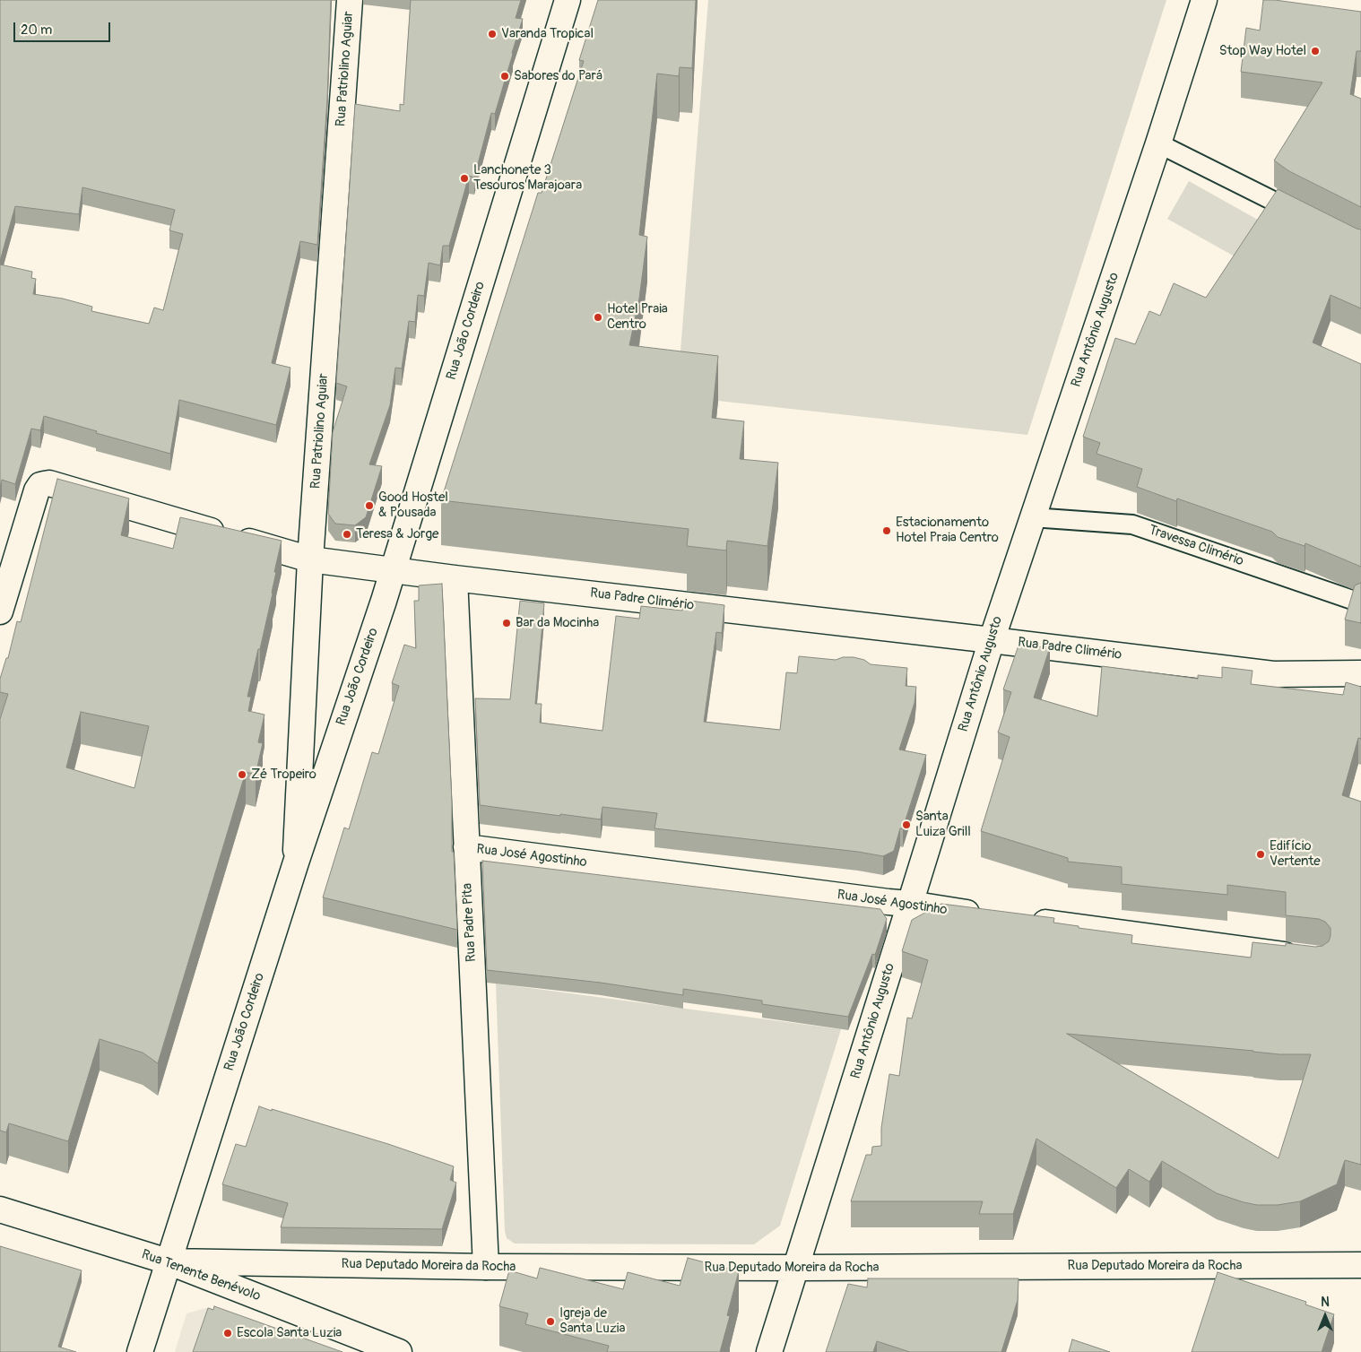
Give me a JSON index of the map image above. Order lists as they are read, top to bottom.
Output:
{
  "streets": {
    "street": [
      "Rua Patriolino Aguiar",
      "Rua Antônio Augusto",
      "Rua João Cordeiro",
      "Rua Padre Climério",
      "Rua José Agostinho",
      "Rua Padre Pita",
      "Rua Deputado Moreira da Rocha",
      "Rua Tenente Benévolo"
    ],
    "lane": ["Travessa Climério"]
  },
  "crossings": [
    ["Rua Patriolino Aguiar", "Rua João Cordeiro"],
    ["Rua Patriolino Aguiar", "Rua Padre Climério"],
    ["Rua Antônio Augusto", "Travessa Climério"],
    ["Rua Antônio Augusto", "Rua Padre Climério"],
    ["Rua Antônio Augusto", "Rua José Agostinho"],
    ["Rua Antônio Augusto", "Rua Deputado Moreira da Rocha"],
    ["Rua João Cordeiro", "Rua Padre Climério"],
    ["Rua João Cordeiro", "Rua Deputado Moreira da Rocha"],
    ["Rua João Cordeiro", "Rua Tenente Benévolo"],
    ["Rua Padre Climério", "Rua Padre Pita"],
    ["Rua José Agostinho", "Rua Padre Pita"],
    ["Rua Padre Pita", "Rua Deputado Moreira da Rocha"],
    ["Rua Deputado Moreira da Rocha", "Rua Tenente Benévolo"]
  ],
  "places": [
    "Varanda Tropical",
    "Stop Way Hotel",
    "Sabores do Pará",
    "Lanchonete 3 Tesouros Marajoara",
    "Hotel Praia Centro",
    "Good Hostel & Pousada",
    "Estacionamento Hotel Praia Centro",
    "Teresa & Jorge",
    "Bar da Mocinha",
    "Zé Tropeiro",
    "Santa Luiza Grill",
    "Edifício Vertente",
    "Igreja de Santa Luzia",
    "Escola Santa Luzia"
  ],
  "scale_bar": "20 m",
  "north": "top"
}
